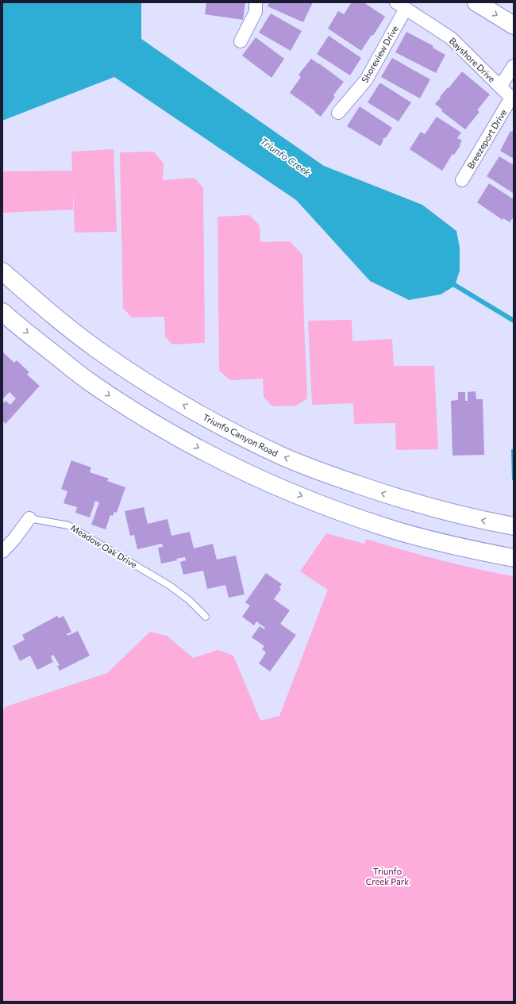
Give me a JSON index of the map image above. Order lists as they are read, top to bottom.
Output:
{
  "streets": {
    "street": [
      "Shoreview Drive",
      "Bayshore Drive",
      "Breezeport Drive",
      "Triunfo Canyon Road",
      "Meadow Oak Drive"
    ]
  },
  "crossings": [
    ["Shoreview Drive", "Bayshore Drive"],
    ["Bayshore Drive", "Breezeport Drive"]
  ],
  "water": ["Triunfo Creek"],
  "parks": ["Triunfo Creek Park"]
}
